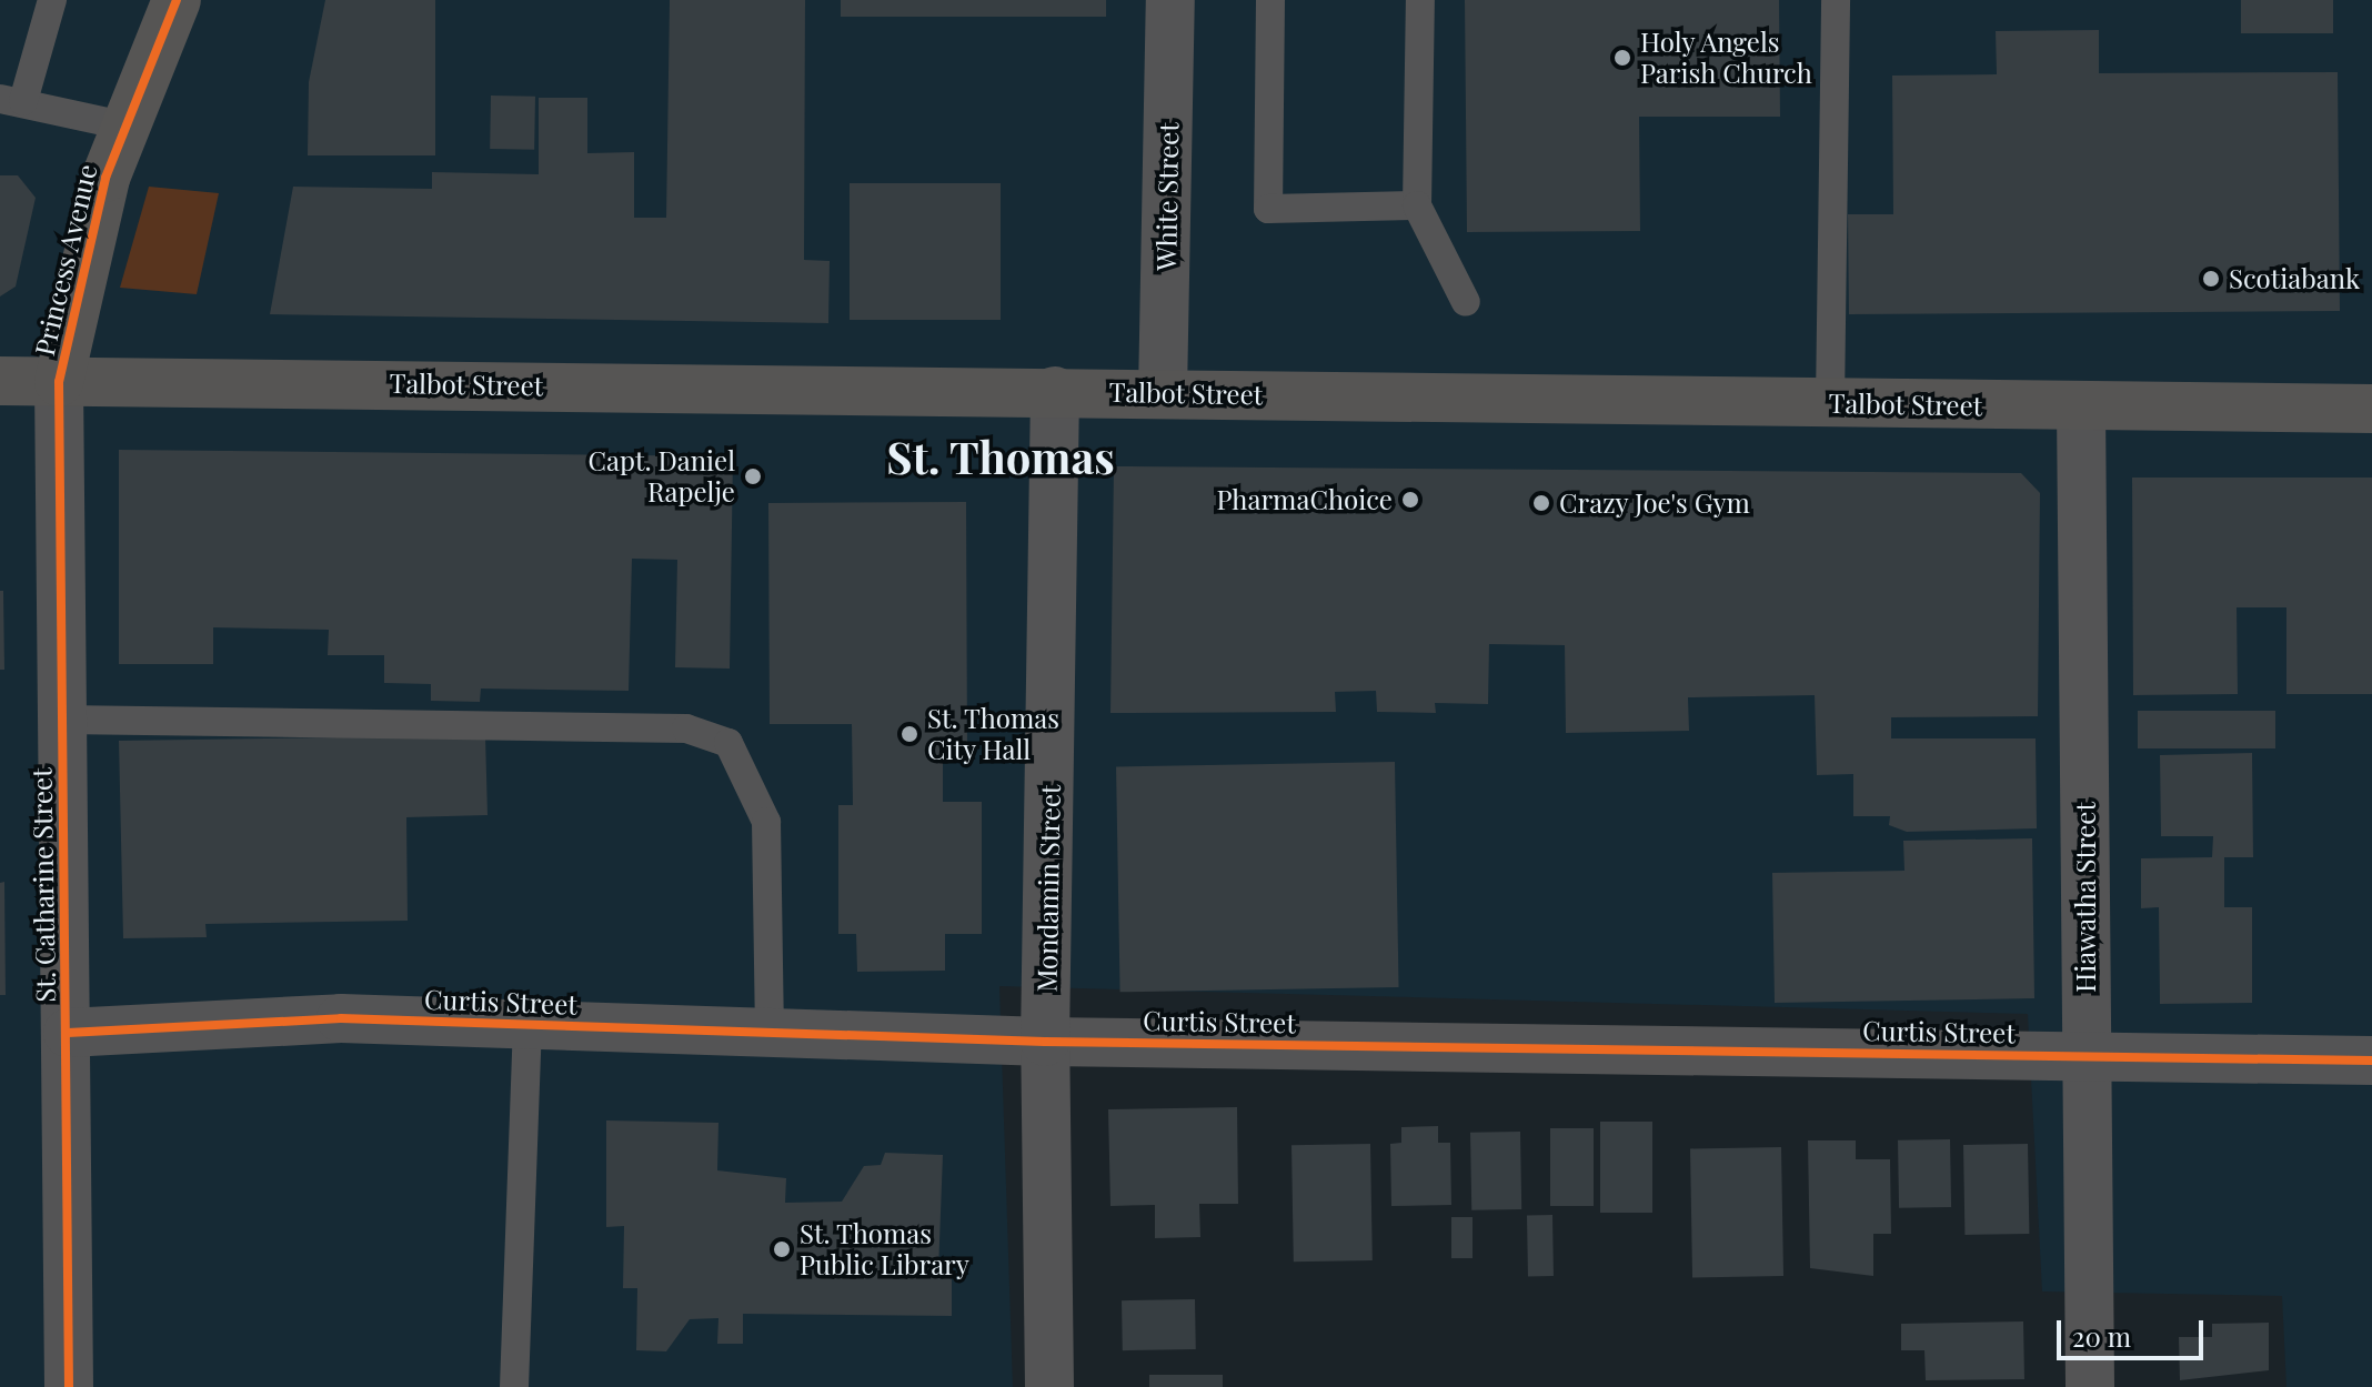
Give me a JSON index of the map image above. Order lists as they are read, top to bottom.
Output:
{
  "streets": {
    "main road": ["Princess Avenue", "Talbot Street"],
    "street": [
      "White Street",
      "St. Catharine Street",
      "Mondamin Street",
      "Hiawatha Street",
      "Curtis Street"
    ]
  },
  "crossings": [
    ["White Street", "Talbot Street"],
    ["Princess Avenue", "Talbot Street"],
    ["Princess Avenue", "St. Catharine Street"],
    ["Talbot Street", "St. Catharine Street"],
    ["Talbot Street", "Mondamin Street"],
    ["Talbot Street", "Hiawatha Street"],
    ["St. Catharine Street", "Curtis Street"],
    ["Mondamin Street", "Curtis Street"],
    ["Hiawatha Street", "Curtis Street"]
  ],
  "districts": ["St. Thomas"],
  "places": [
    "Holy Angels Parish Church",
    "Scotiabank",
    "Capt. Daniel Rapelje",
    "PharmaChoice",
    "Crazy Joe's Gym",
    "St. Thomas City Hall",
    "St. Thomas Public Library"
  ],
  "scale_bar": "20 m"
}
